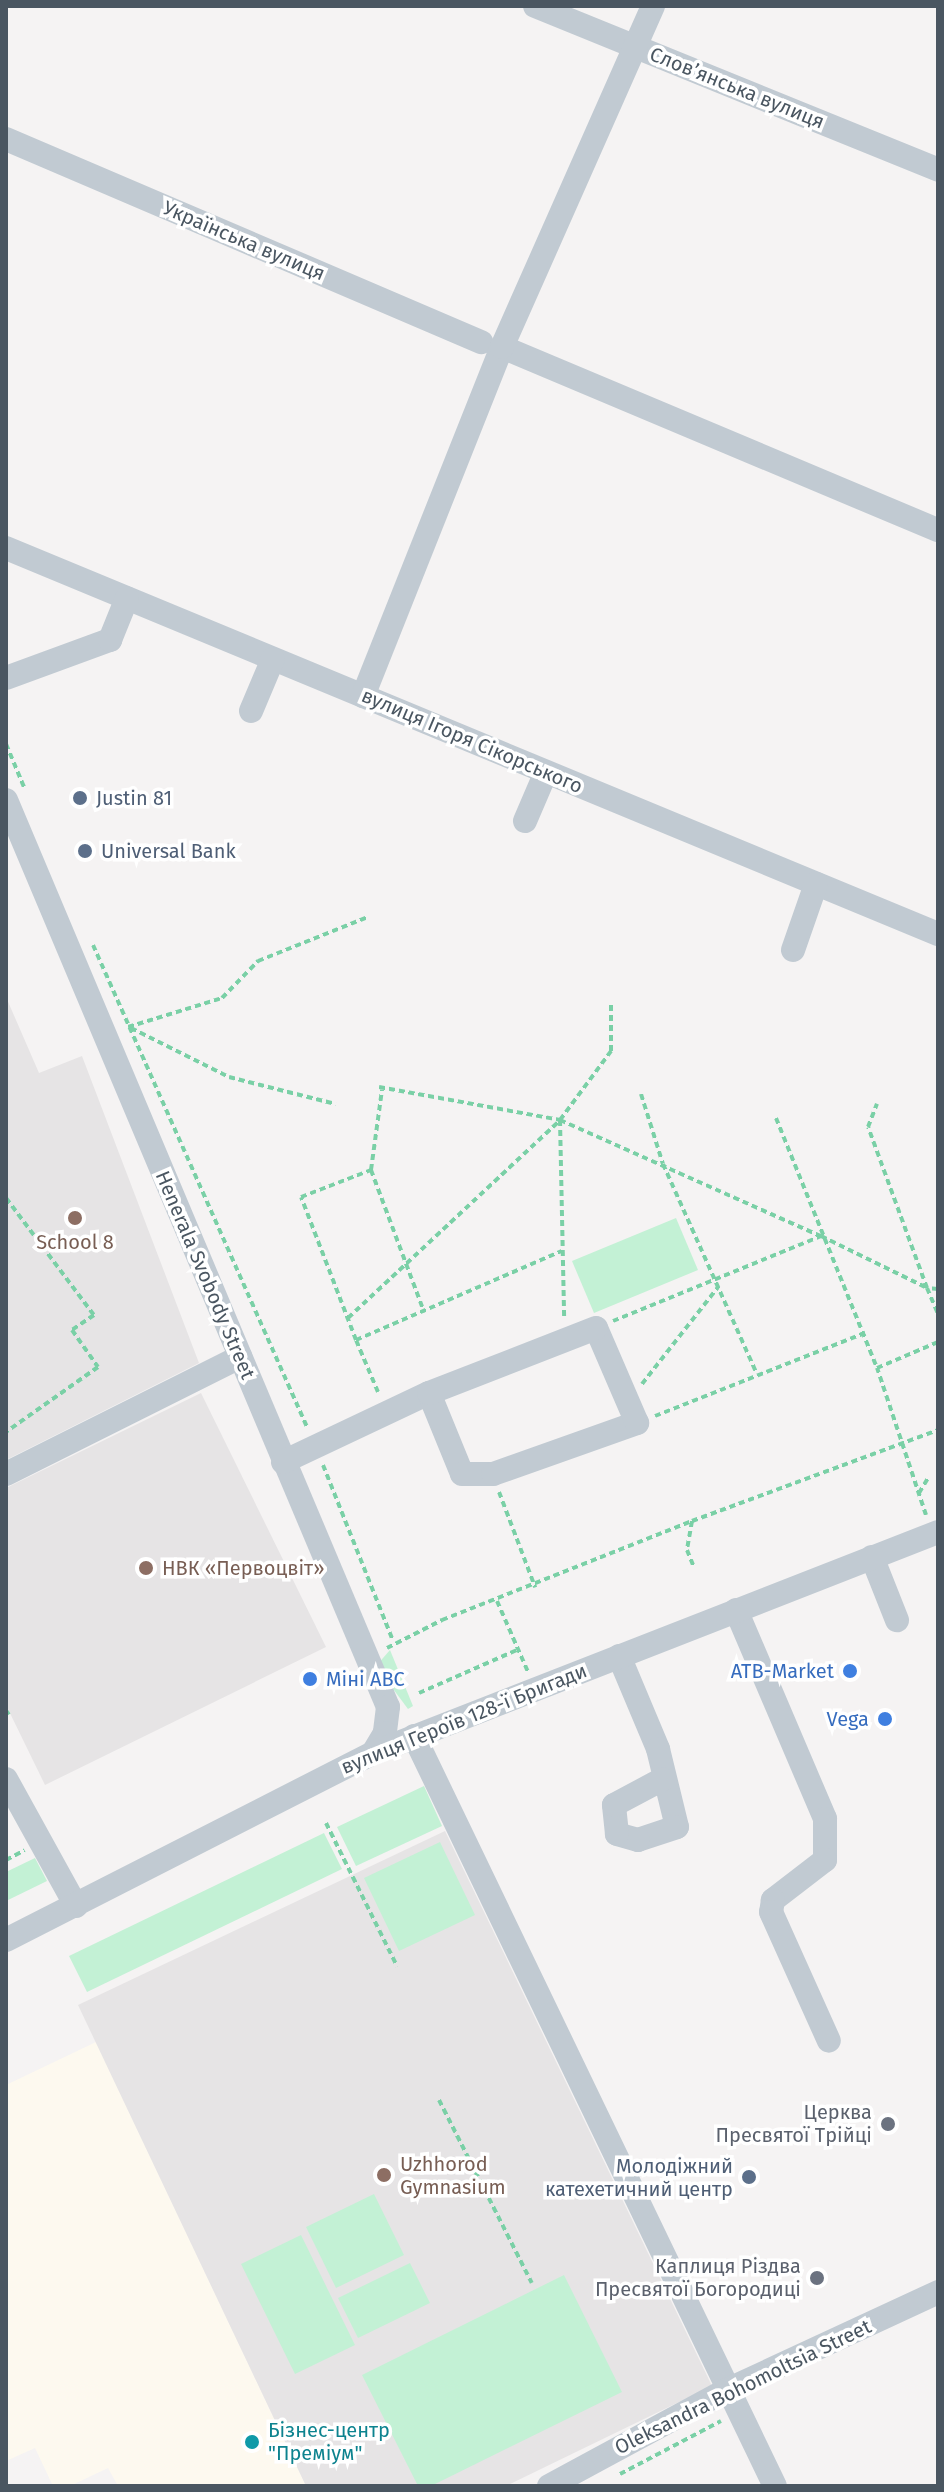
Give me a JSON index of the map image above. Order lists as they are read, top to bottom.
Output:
{
  "streets": {
    "street": [
      "Словʼянська вулиця",
      "Українська вулиця",
      "вулиця Ігоря Сікорського",
      "Henerala Svobody Street",
      "вулиця Героїв 128-ї Бригади",
      "Oleksandra Bohomoltsia Street"
    ]
  },
  "places": [
    "Justin 81",
    "Universal Bank",
    "School 8",
    "НВК «Первоцвіт»",
    "ATB-Market",
    "Міні ABC",
    "Vega",
    "Церква Пресвятої Трійці",
    "Uzhhorod Gymnasium",
    "Молодіжний катехетичний центр",
    "Каплиця Різдва Пресвятої Богородиці",
    "Бізнес-центр \"Преміум\""
  ]
}
